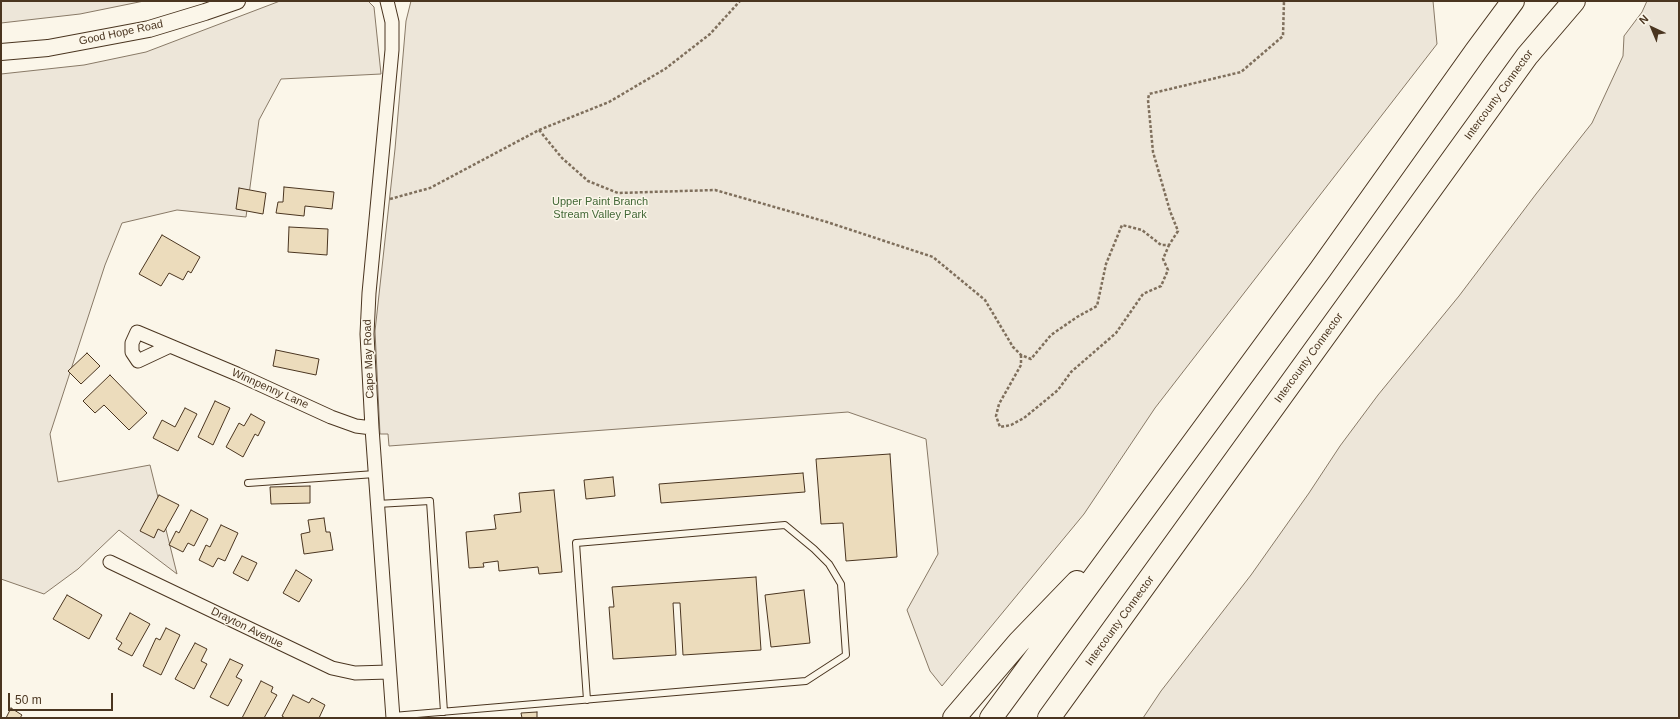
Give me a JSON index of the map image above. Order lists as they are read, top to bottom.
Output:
{
  "streets": {
    "highway": ["Intercounty Connector"],
    "street": [
      "Good Hope Road",
      "Cape May Road",
      "Winnpenny Lane",
      "Drayton Avenue"
    ]
  },
  "crossings": [
    ["Cape May Road", "Winnpenny Lane"],
    ["Cape May Road", "Drayton Avenue"]
  ],
  "parks": ["Upper Paint Branch Stream Valley Park"],
  "scale_bar": "50 m",
  "north": "top left"
}
